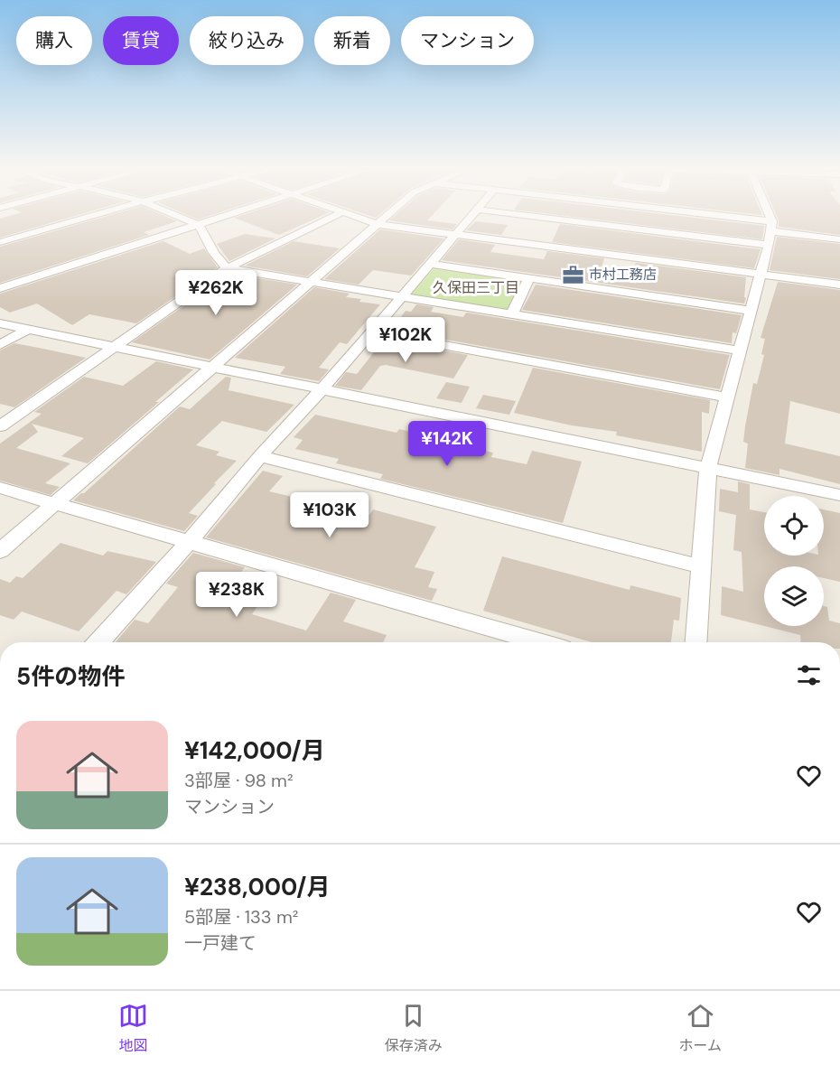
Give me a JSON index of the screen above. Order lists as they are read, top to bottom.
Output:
{
  "districts": ["久保田三丁目"],
  "places": {
    "office": ["市村工務店"]
  },
  "page": {
    "chip": [
      "購入",
      "賃貸",
      "絞り込み",
      "新着",
      "マンション"
    ],
    "price": [
      "¥262K",
      "¥102K",
      "¥142K",
      "¥103K",
      "¥238K"
    ],
    "heading": "5件の物件",
    "list": [
      {
        "name": "¥142,000/月",
        "note": "3部屋 · 98 m² · マンション"
      },
      {
        "name": "¥238,000/月",
        "note": "5部屋 · 133 m² · 一戸建て"
      }
    ],
    "tabs": ["地図", "保存済み", "ホーム"]
  }
}
